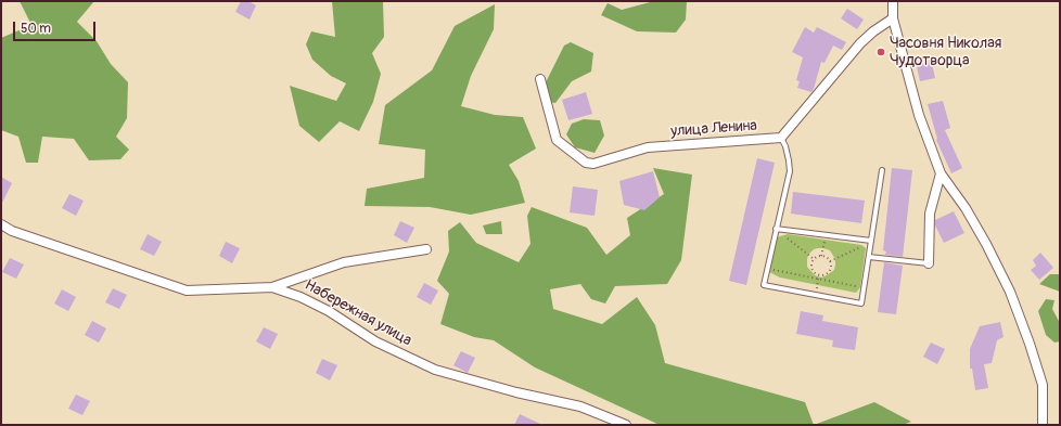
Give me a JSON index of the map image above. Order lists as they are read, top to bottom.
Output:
{
  "streets": {
    "street": ["улица Ленина", "Набережная улица"]
  },
  "places": ["Часовня Николая Чудотворца"],
  "scale_bar": "50 m"
}
